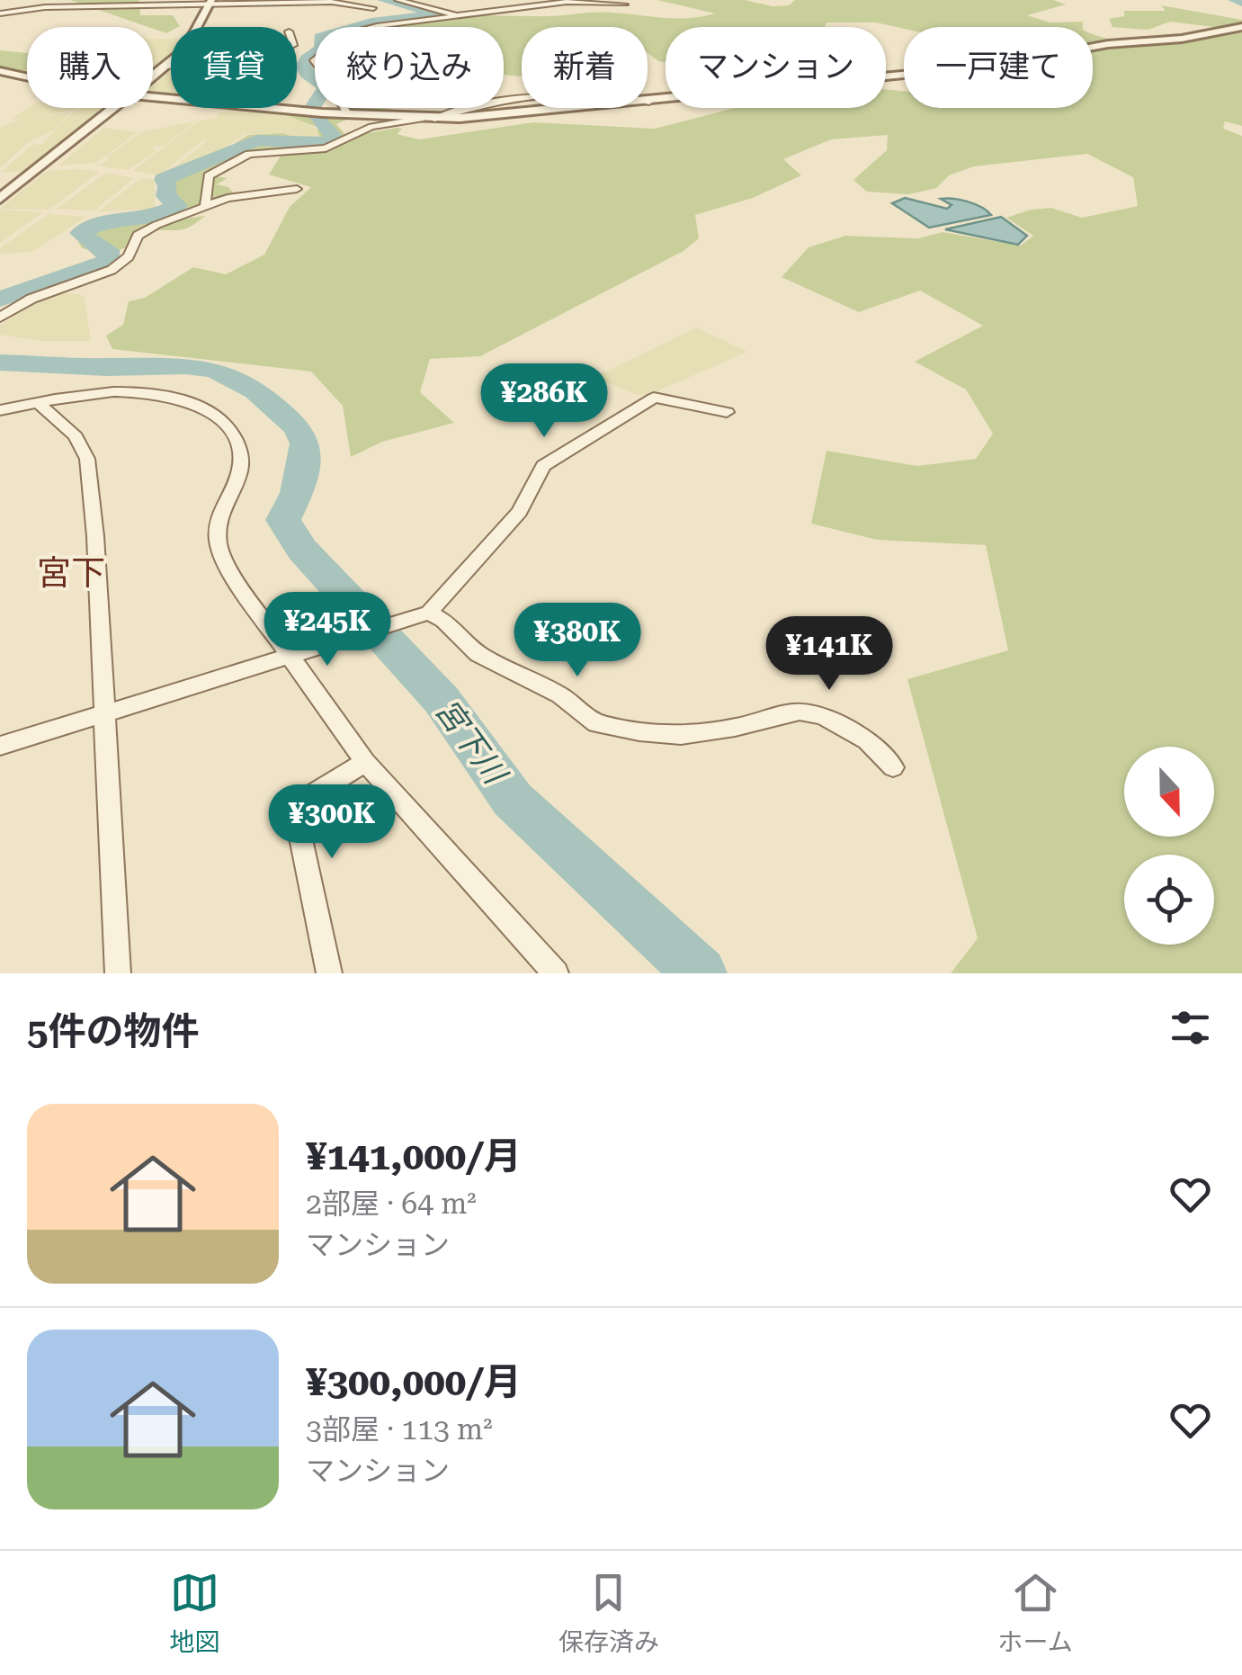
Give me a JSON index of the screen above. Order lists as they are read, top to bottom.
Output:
{
  "districts": ["宮下"],
  "water": ["宮下川"],
  "north": "bottom",
  "page": {
    "chip": [
      "購入",
      "賃貸",
      "絞り込み",
      "新着",
      "マンション",
      "一戸建て"
    ],
    "price": [
      "¥286K",
      "¥245K",
      "¥380K",
      "¥141K",
      "¥300K"
    ],
    "heading": "5件の物件",
    "list": [
      {
        "name": "¥141,000/月",
        "note": "2部屋 · 64 m² · マンション"
      },
      {
        "name": "¥300,000/月",
        "note": "3部屋 · 113 m² · マンション"
      }
    ],
    "tabs": ["地図", "保存済み", "ホーム"]
  }
}
